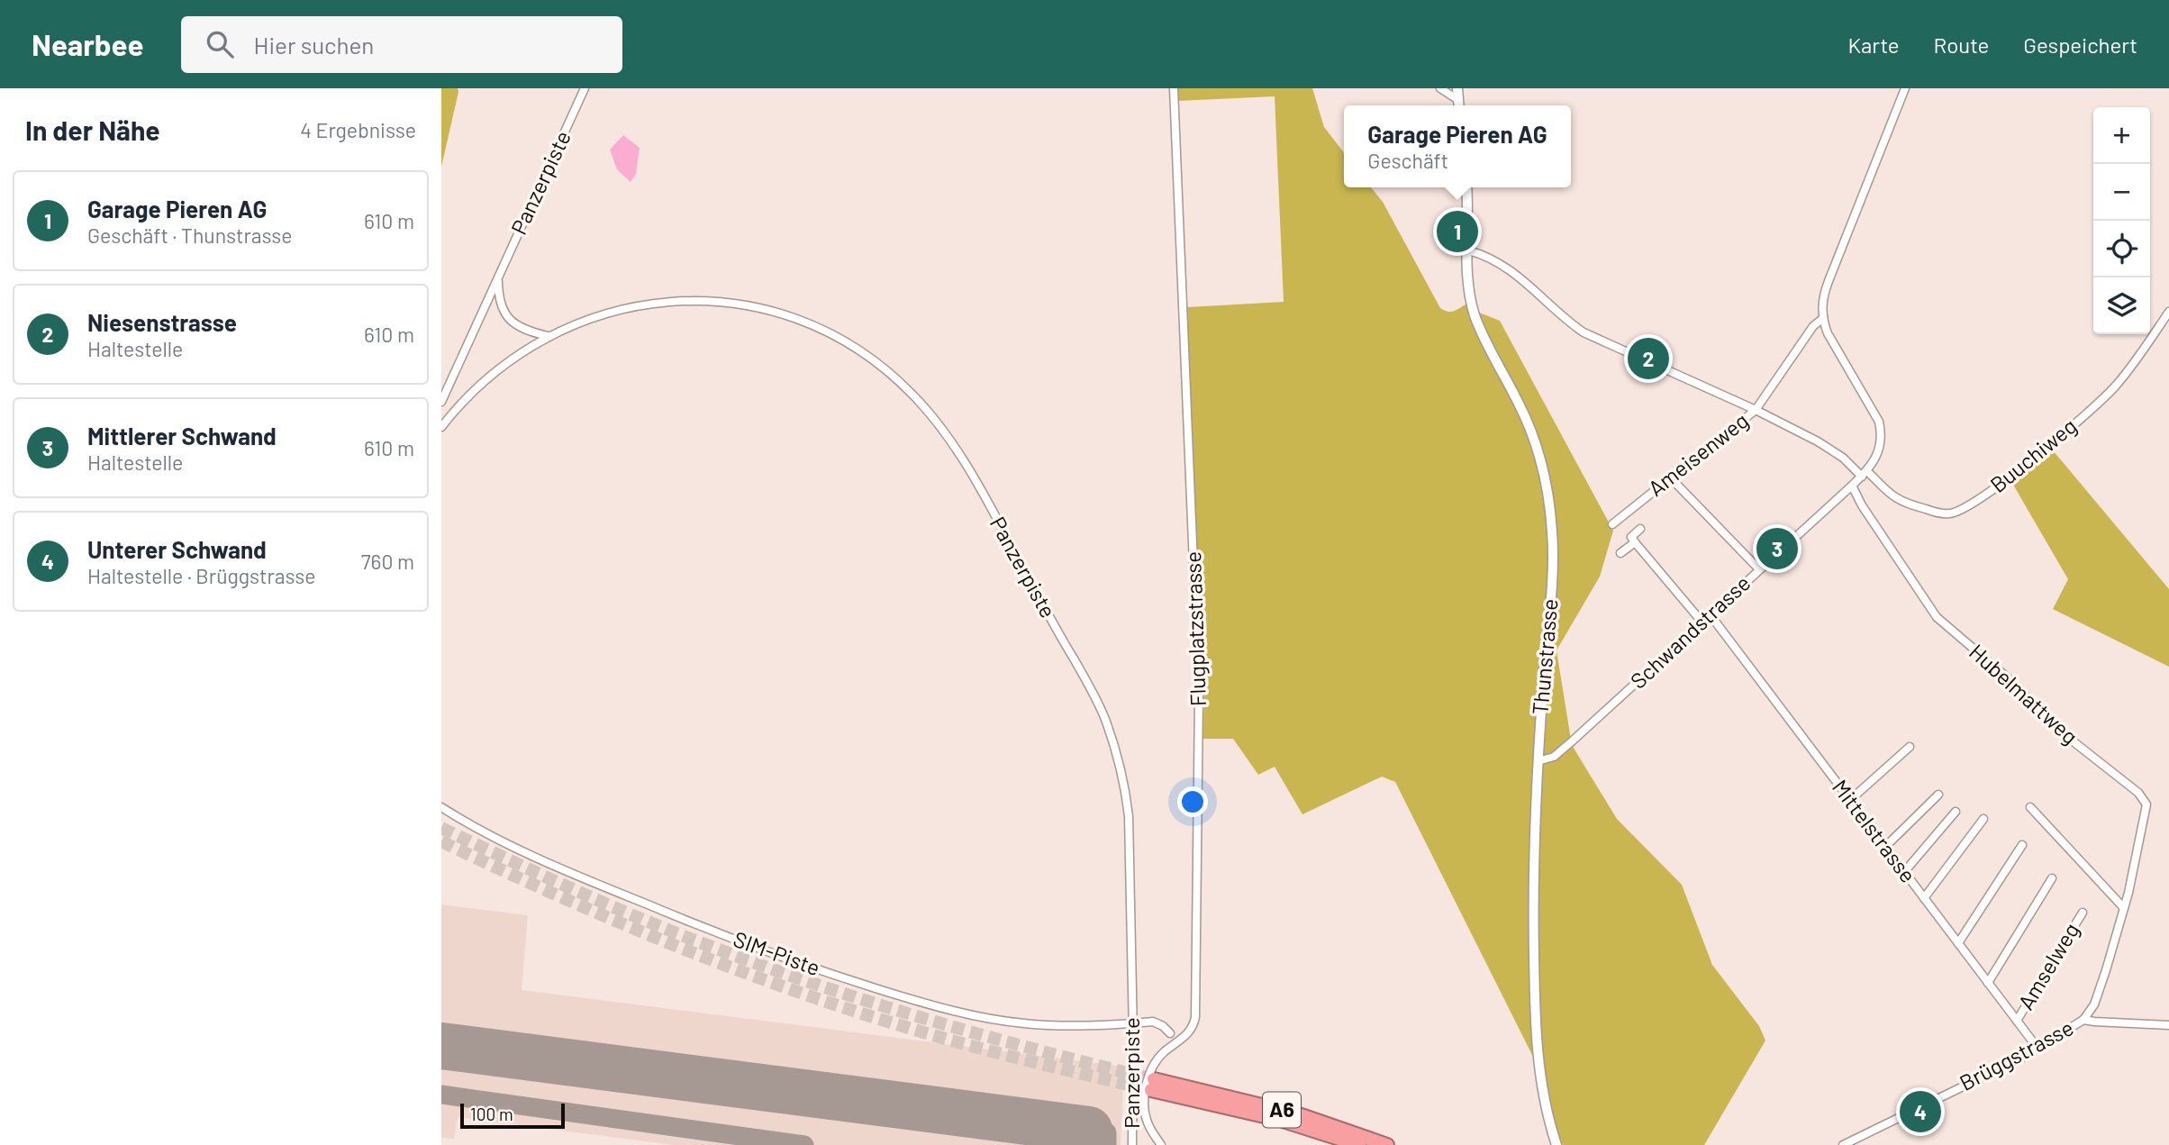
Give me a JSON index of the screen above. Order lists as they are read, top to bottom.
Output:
{
  "streets": {
    "highway": ["A6"],
    "street": [
      "Panzerpiste",
      "Ameisenweg",
      "Buuchiweg",
      "Flugplatzstrasse",
      "Schwandstrasse",
      "Thunstrasse",
      "Hubelmattweg",
      "Mittelstrasse",
      "SIM-Piste",
      "Amselweg",
      "Brüggstrasse"
    ]
  },
  "crossings": [
    ["Panzerpiste", "SIM-Piste"],
    ["Ameisenweg", "Buuchiweg"],
    ["Ameisenweg", "Schwandstrasse"],
    ["Buuchiweg", "Schwandstrasse"],
    ["Buuchiweg", "Thunstrasse"],
    ["Schwandstrasse", "Thunstrasse"],
    ["Schwandstrasse", "Hubelmattweg"],
    ["Schwandstrasse", "Mittelstrasse"],
    ["Hubelmattweg", "Brüggstrasse"],
    ["Mittelstrasse", "Amselweg"],
    ["Mittelstrasse", "Brüggstrasse"]
  ],
  "scale_bar": "100 m",
  "page": {
    "header": "Nearbee",
    "search": "Hier suchen",
    "nav": ["Karte", "Route", "Gespeichert"],
    "heading": ["In der Nähe", "4 Ergebnisse"],
    "popup": ["Garage Pieren AG", "Geschäft"],
    "map_buttons": ["+", "−"],
    "list": [
      {
        "mark": "1",
        "name": "Garage Pieren AG",
        "note": "Geschäft · Thunstrasse",
        "value": "610 m"
      },
      {
        "mark": "2",
        "name": "Niesenstrasse",
        "note": "Haltestelle",
        "value": "610 m"
      },
      {
        "mark": "3",
        "name": "Mittlerer Schwand",
        "note": "Haltestelle",
        "value": "610 m"
      },
      {
        "mark": "4",
        "name": "Unterer Schwand",
        "note": "Haltestelle · Brüggstrasse",
        "value": "760 m"
      }
    ],
    "pins": [
      "1",
      "2",
      "3",
      "4"
    ],
    "scale": "100 m"
  }
}
